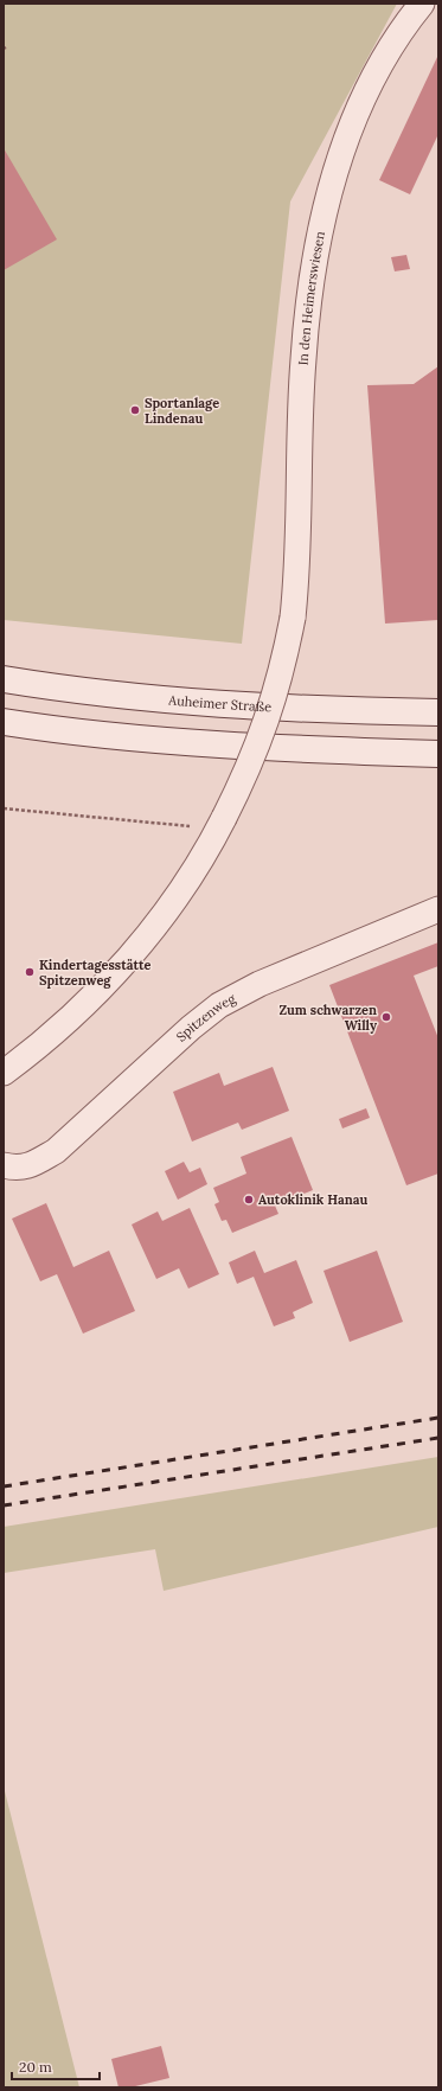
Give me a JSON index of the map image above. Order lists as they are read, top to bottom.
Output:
{
  "streets": {
    "main road": ["Auheimer Straße"],
    "street": ["In den Heimerswiesen", "Spitzenweg"]
  },
  "places": [
    "Sportanlage Lindenau",
    "Kindertagesstätte Spitzenweg",
    "Zum schwarzen Willy",
    "Autoklinik Hanau"
  ],
  "scale_bar": "20 m"
}
